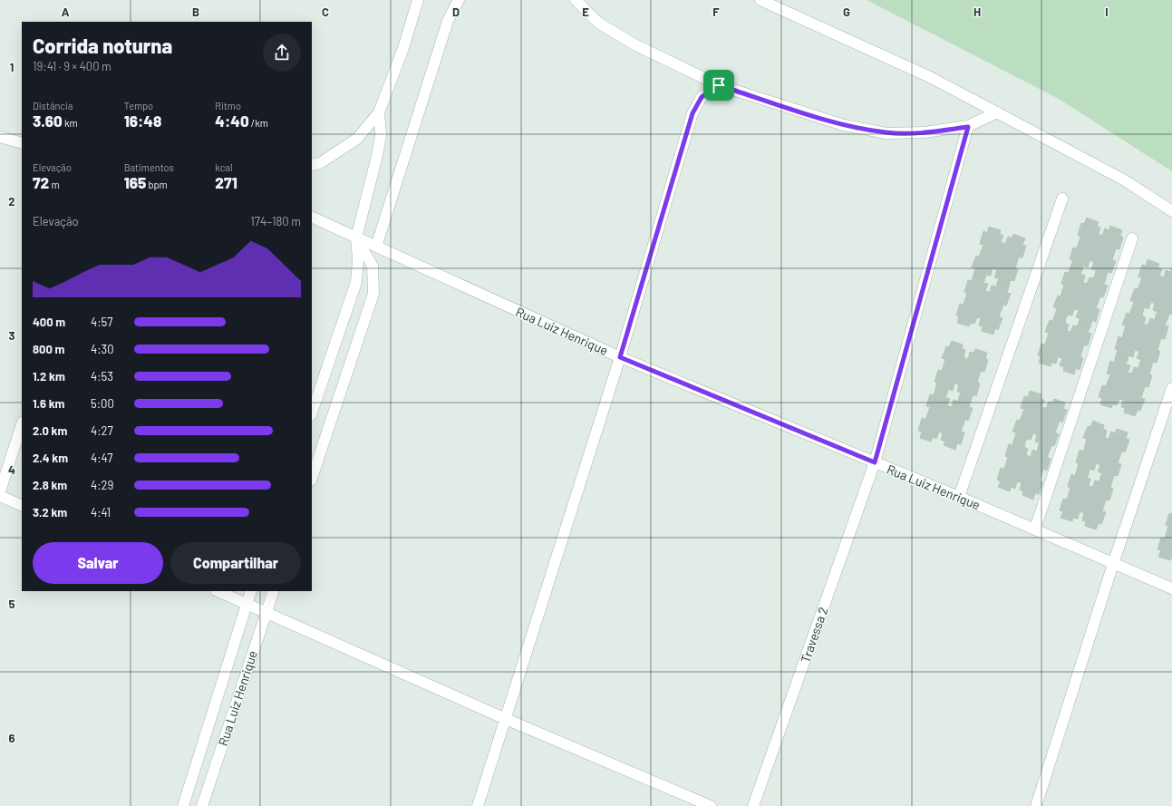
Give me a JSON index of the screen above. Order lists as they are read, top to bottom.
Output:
{
  "streets": {
    "street": ["Rua Luiz Henrique", "Travessa 2"]
  },
  "crossings": [
    ["Rua Luiz Henrique", "Travessa 2"]
  ],
  "page": {
    "heading": ["Corrida noturna", "19:41 · 9 × 400 m"],
    "stats": [
      ["Distância", "3.60 km"],
      ["Tempo", "16:48"],
      ["Ritmo", "4:40 /km"],
      ["Elevação", "72 m"],
      ["Batimentos", "165 bpm"],
      ["kcal", "271"]
    ],
    "chart": ["Elevação", "174–180 m"],
    "list": [
      {
        "name": "400 m",
        "note": "4:57"
      },
      {
        "name": "800 m",
        "note": "4:30"
      },
      {
        "name": "1.2 km",
        "note": "4:53"
      },
      {
        "name": "1.6 km",
        "note": "5:00"
      },
      {
        "name": "2.0 km",
        "note": "4:27"
      },
      {
        "name": "2.4 km",
        "note": "4:47"
      },
      {
        "name": "2.8 km",
        "note": "4:29"
      },
      {
        "name": "3.2 km",
        "note": "4:41"
      }
    ],
    "buttons": ["Salvar", "Compartilhar"]
  },
  "grid": {
    "columns": [
      "A",
      "B",
      "C",
      "D",
      "E",
      "F",
      "G",
      "H",
      "I"
    ],
    "rows": [
      "1",
      "2",
      "3",
      "4",
      "5",
      "6"
    ]
  }
}
